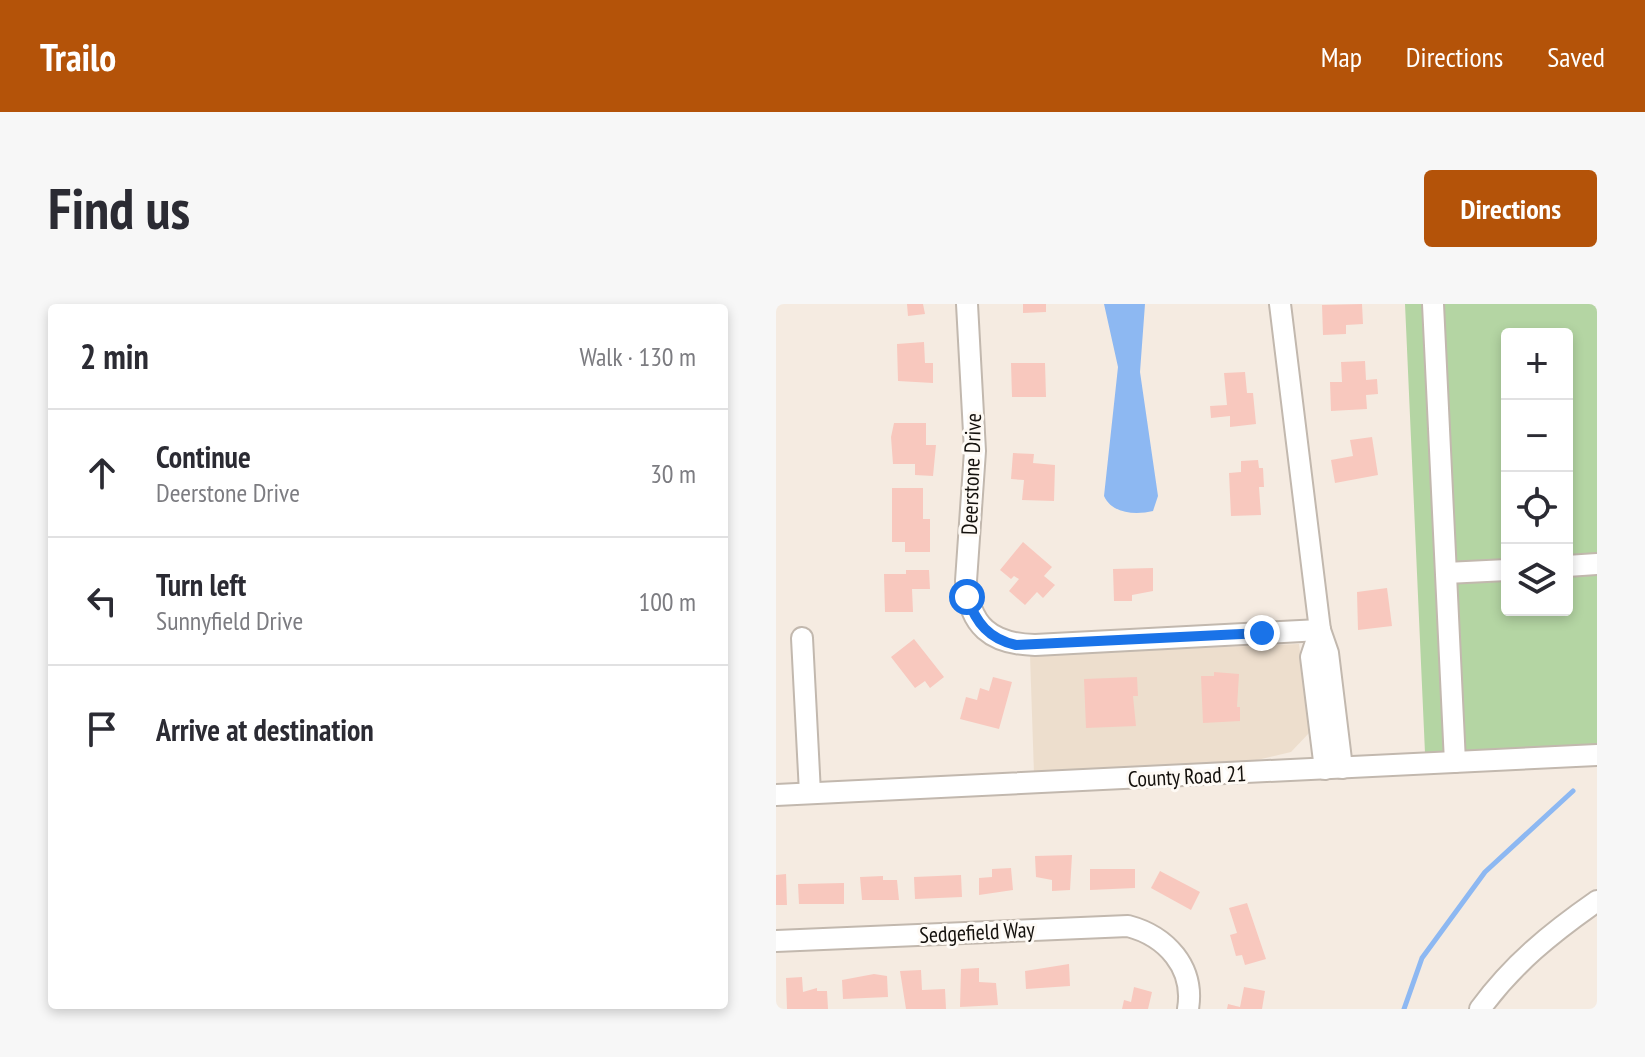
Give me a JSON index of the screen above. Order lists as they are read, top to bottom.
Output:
{
  "streets": {
    "street": ["Deerstone Drive", "County Road 21", "Sedgefield Way"]
  },
  "page": {
    "header": "Trailo",
    "nav": ["Map", "Directions", "Saved"],
    "buttons": "Directions",
    "title": "Find us",
    "heading": ["2 min", "Walk · 130 m"],
    "map_buttons": ["+", "−"],
    "list": [
      ["Continue", "Deerstone Drive", "30 m"],
      ["Turn left", "Sunnyfield Drive", "100 m"],
      "Arrive at destination"
    ]
  }
}
